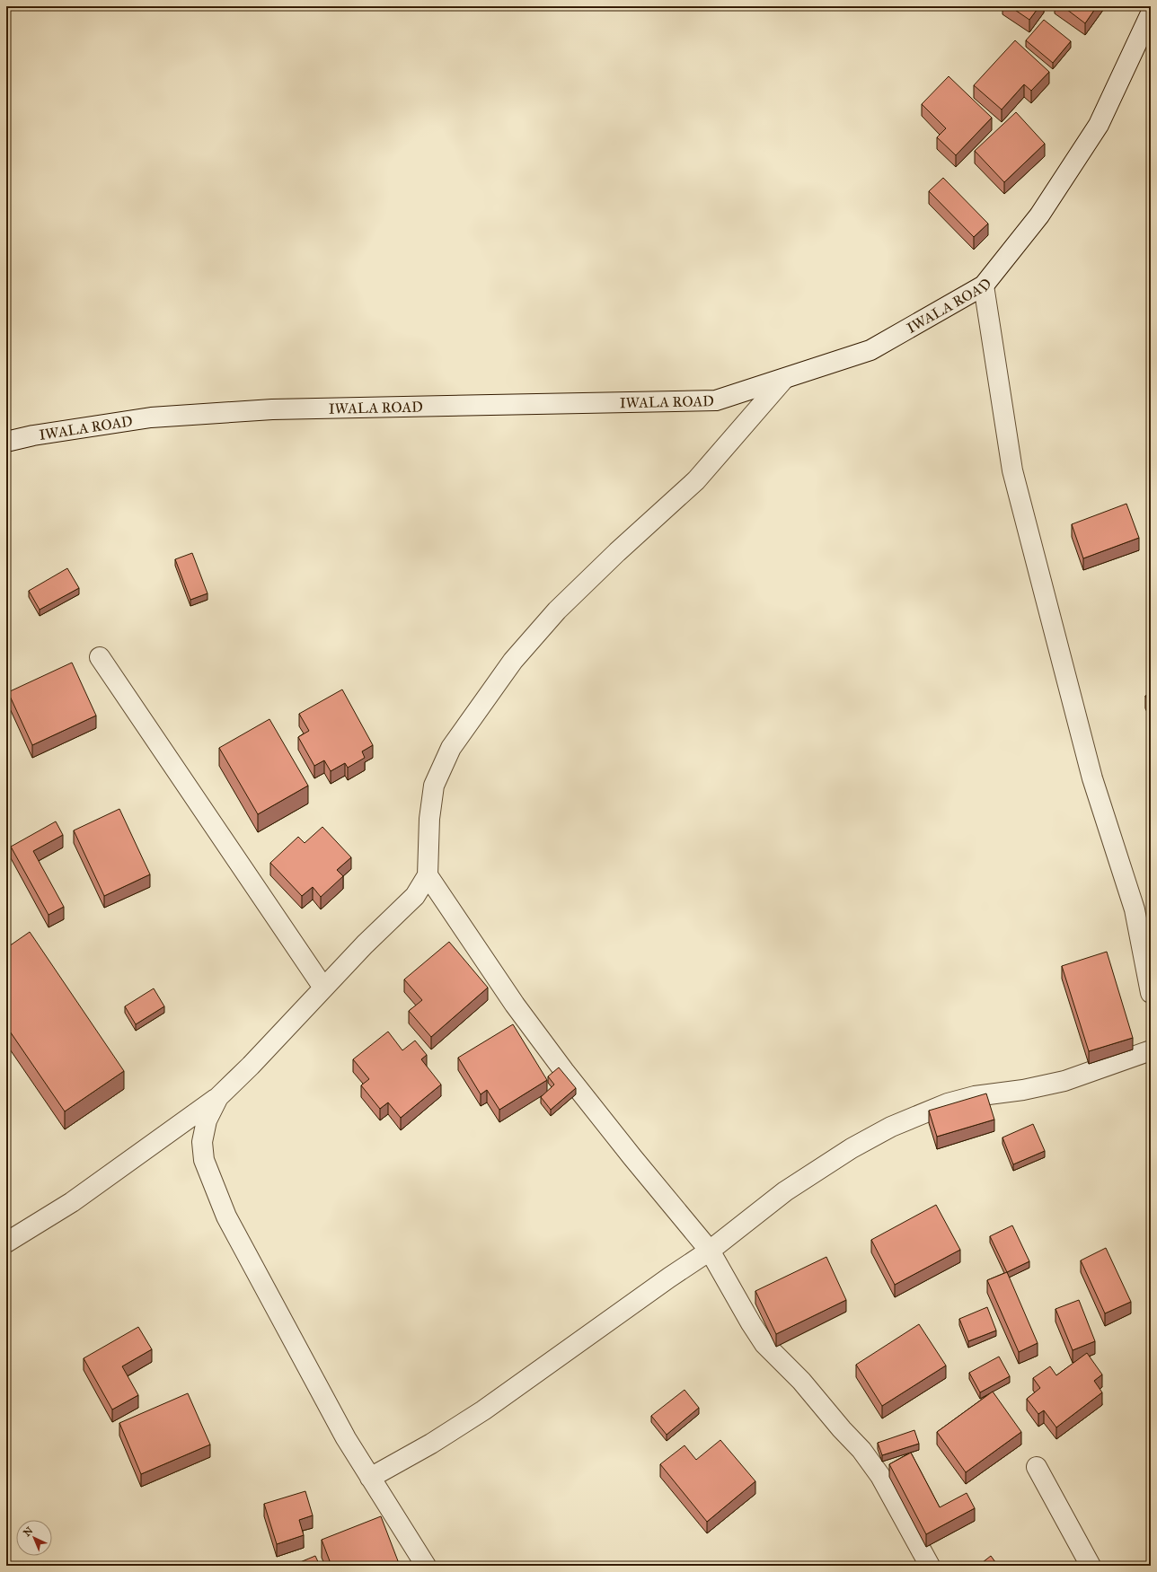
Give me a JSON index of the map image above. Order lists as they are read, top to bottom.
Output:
{
  "streets": {
    "street": ["IWALA ROAD"]
  },
  "north": "top left"
}
